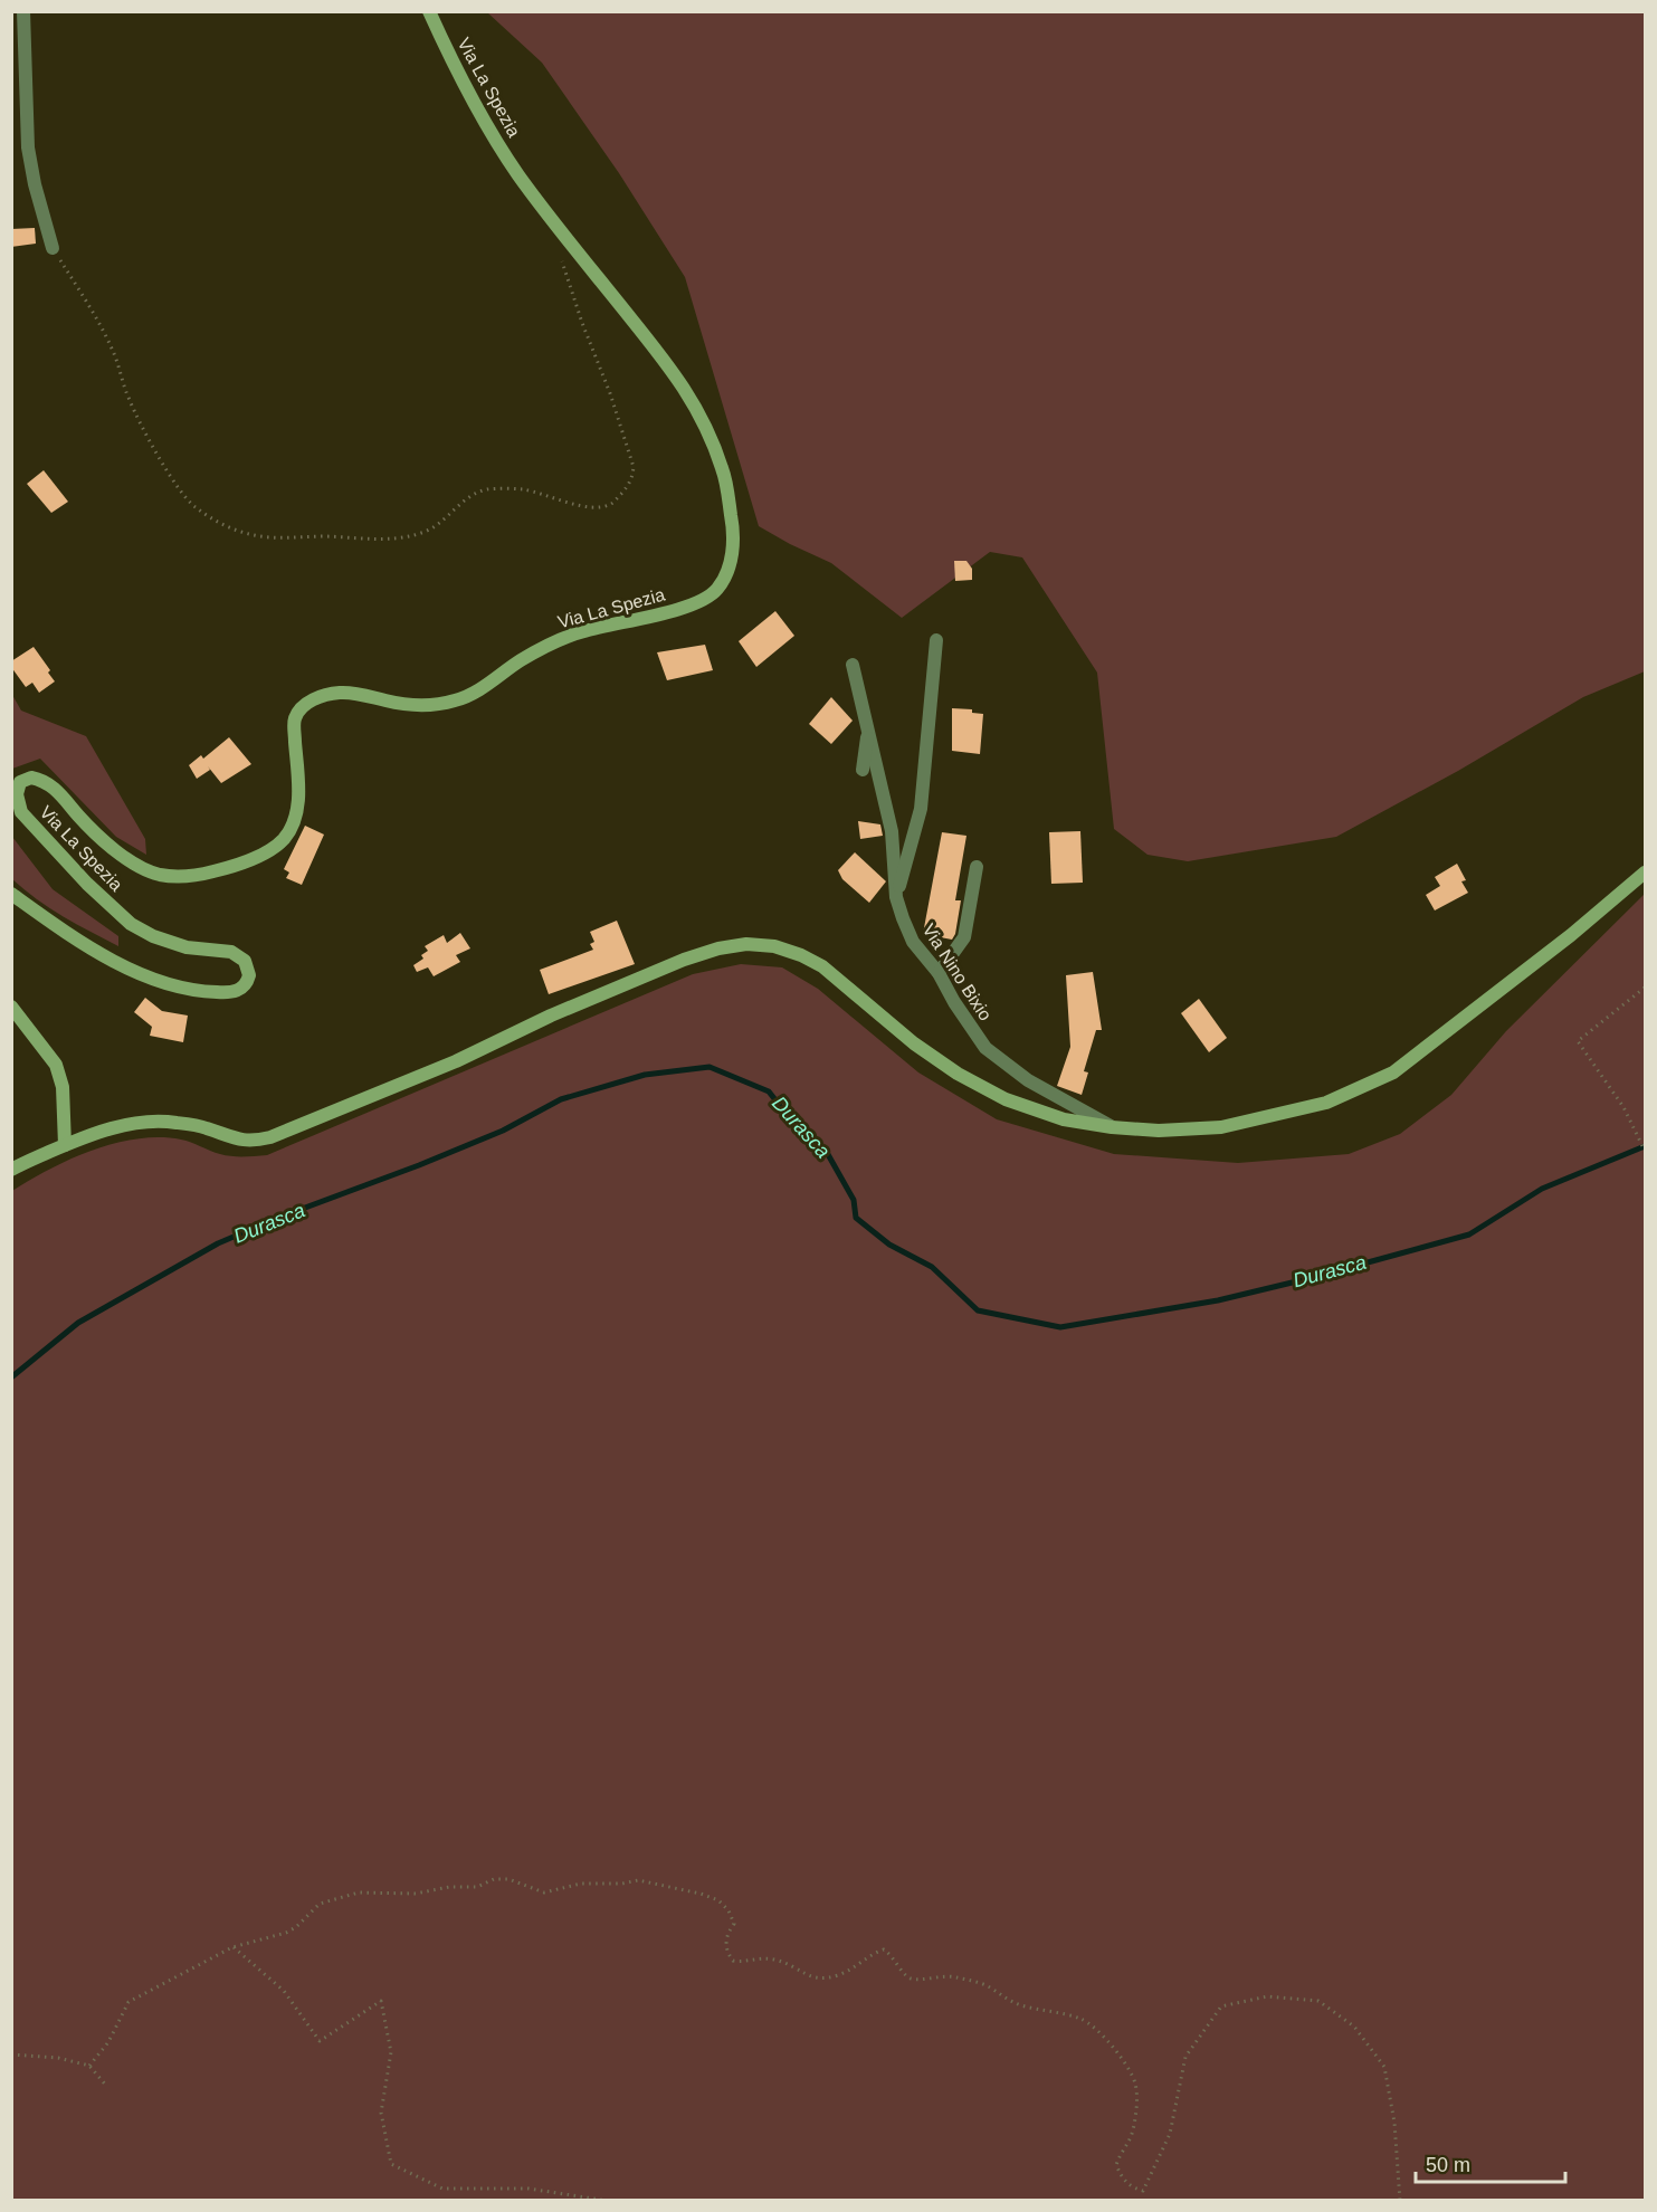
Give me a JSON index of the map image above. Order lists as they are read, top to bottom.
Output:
{
  "streets": {
    "street": ["Via La Spezia", "Via Nino Bixio"]
  },
  "water": ["Durasca"],
  "scale_bar": "50 m"
}
